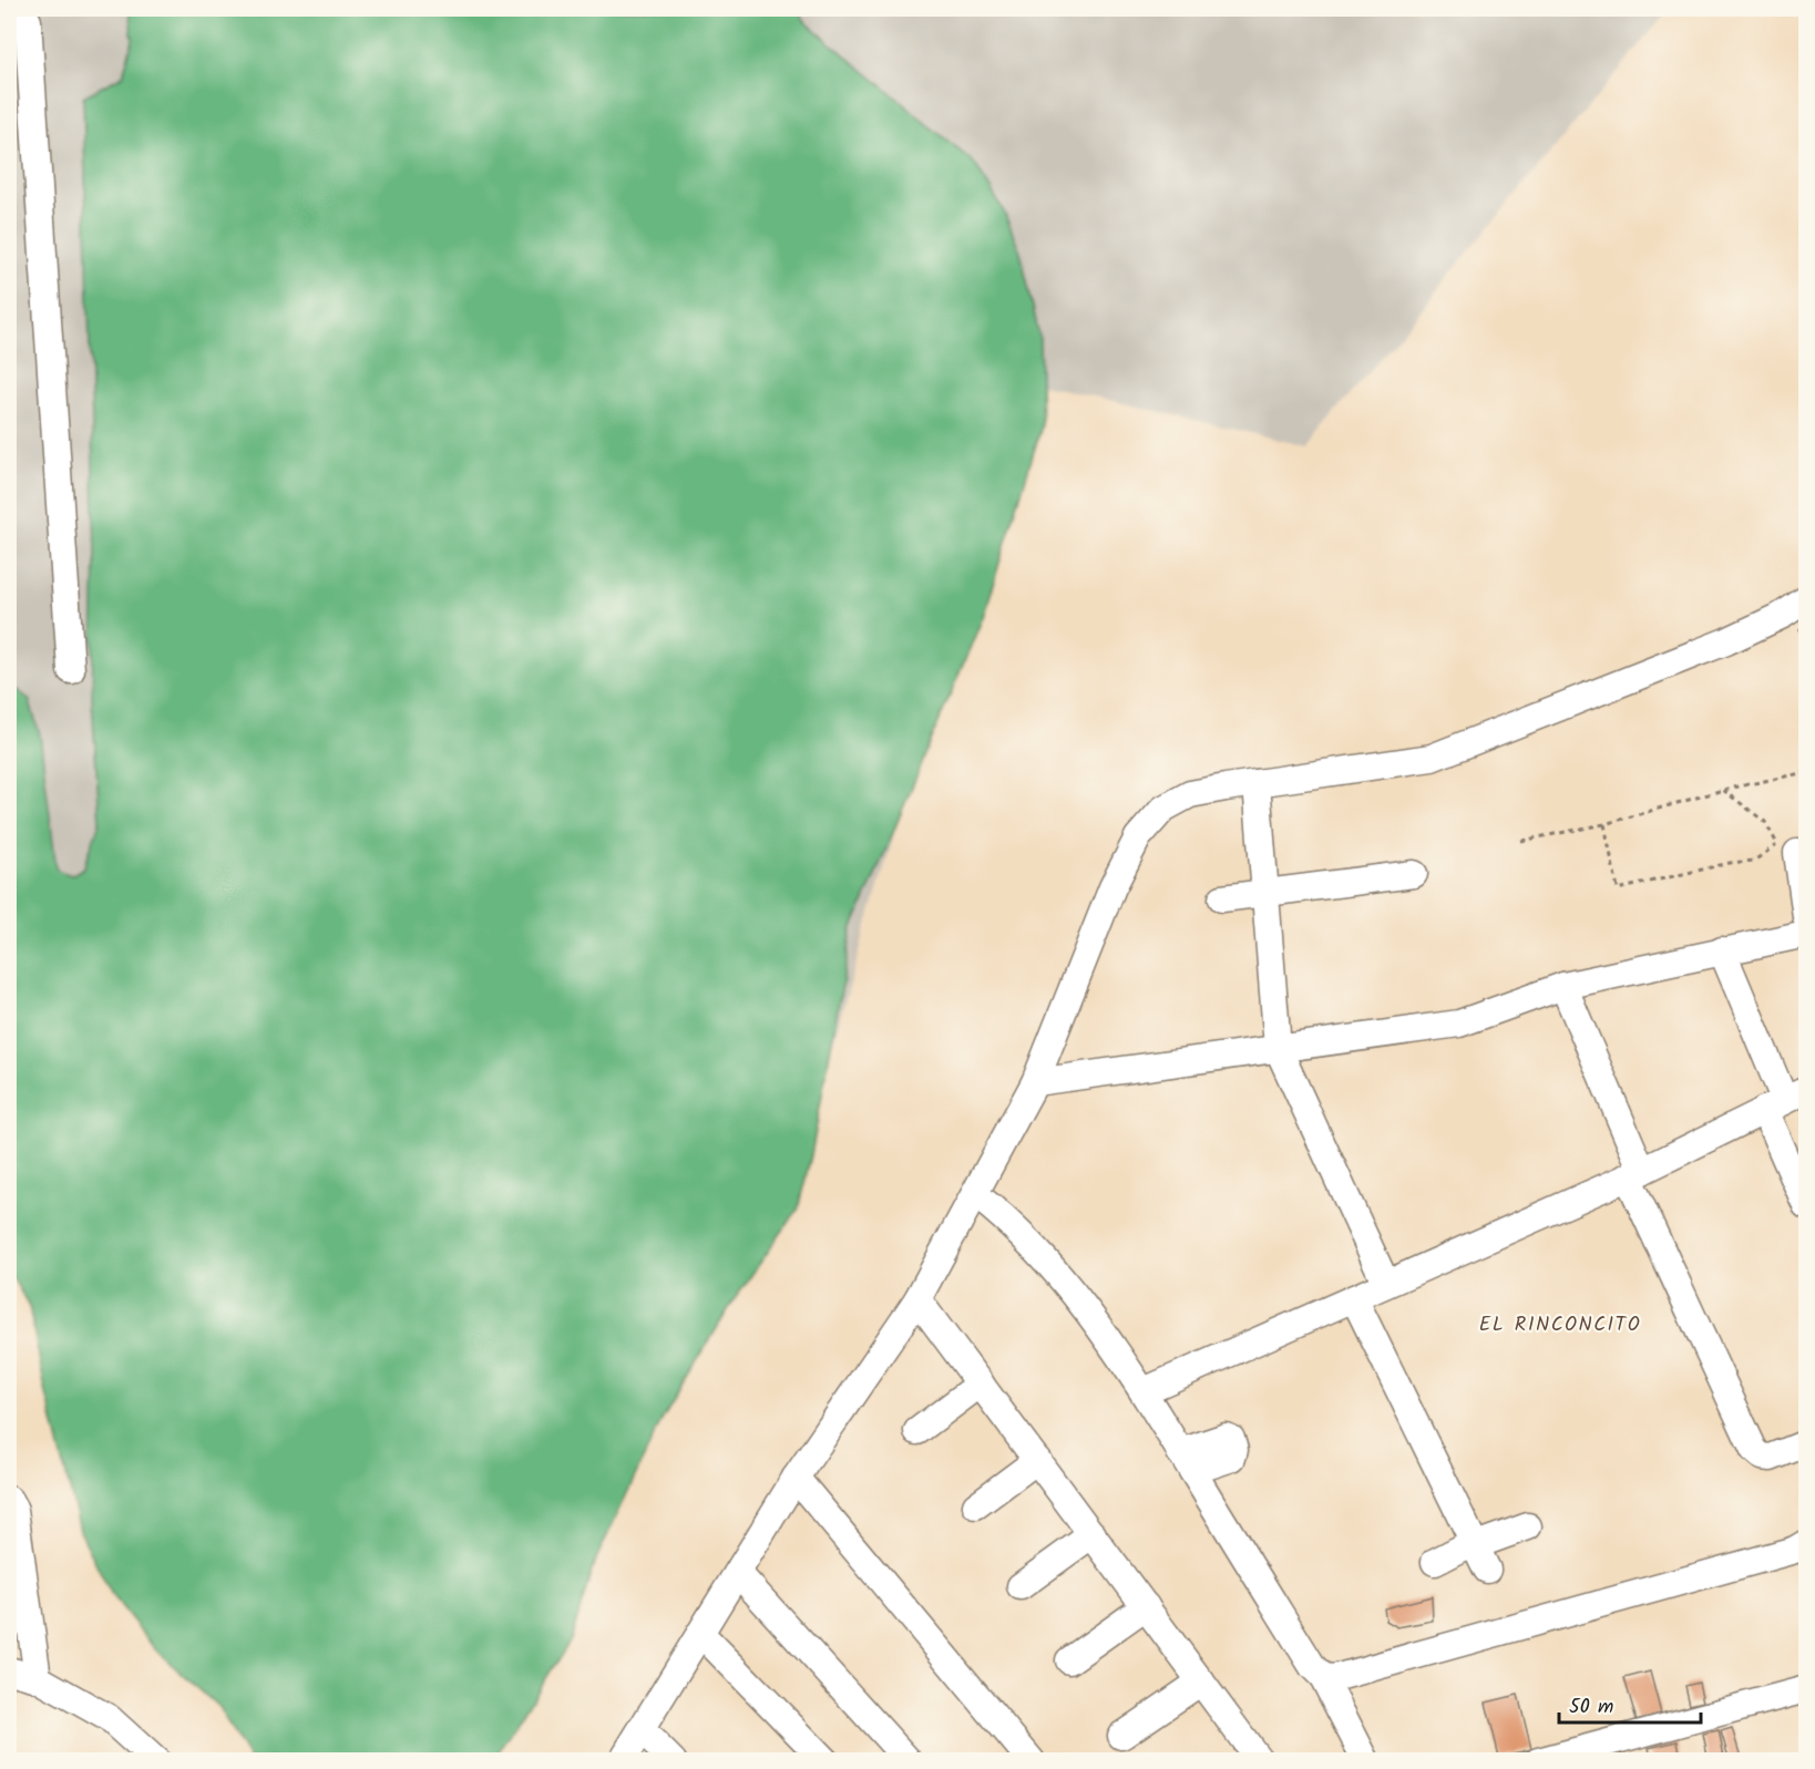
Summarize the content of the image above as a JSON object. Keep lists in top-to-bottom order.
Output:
{
  "districts": ["EL RINCONCITO"],
  "scale_bar": "50 m"
}
